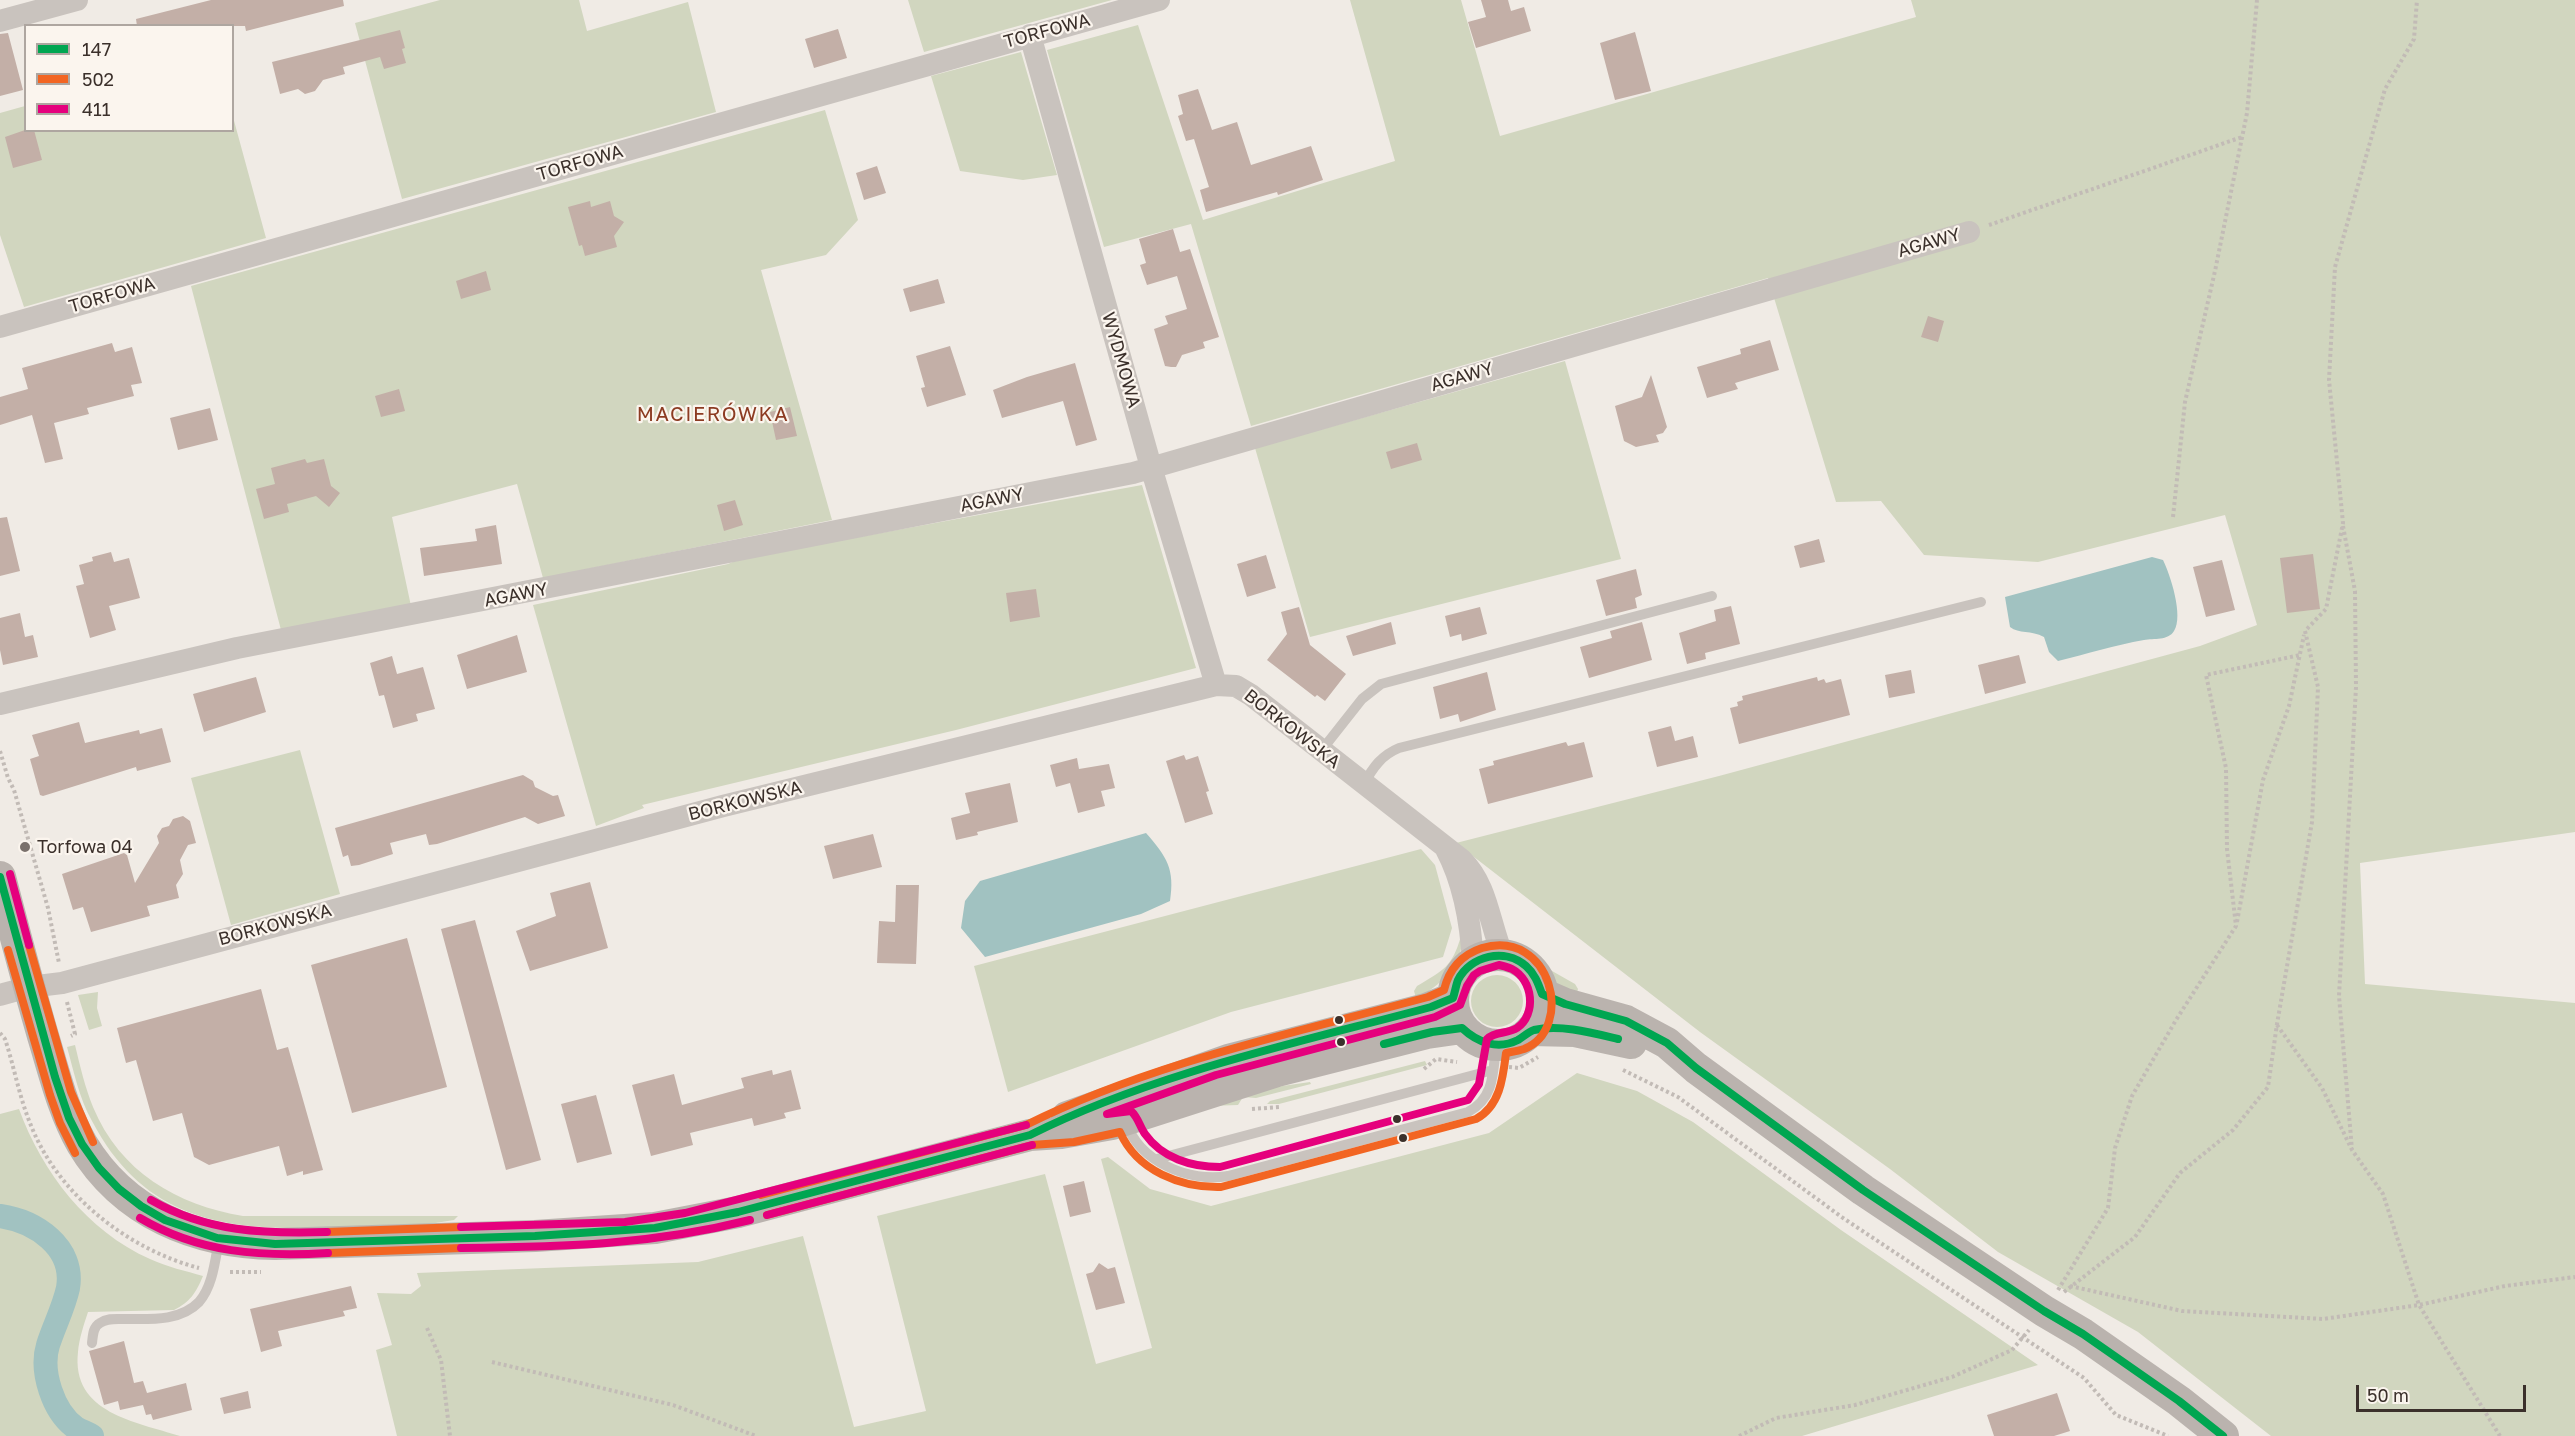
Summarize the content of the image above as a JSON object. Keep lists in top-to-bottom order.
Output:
{
  "streets": {
    "street": [
      "TORFOWA",
      "AGAWY",
      "WYDMOWA",
      "BORKOWSKA"
    ]
  },
  "crossings": [
    ["TORFOWA", "WYDMOWA"],
    ["AGAWY", "WYDMOWA"],
    ["WYDMOWA", "BORKOWSKA"]
  ],
  "districts": ["MACIERÓWKA"],
  "places": ["Torfowa 04"],
  "lines": ["transit line 411", "transit line 147", "transit line 502"],
  "legend": ["147", "502", "411"],
  "scale_bar": "50 m"
}
